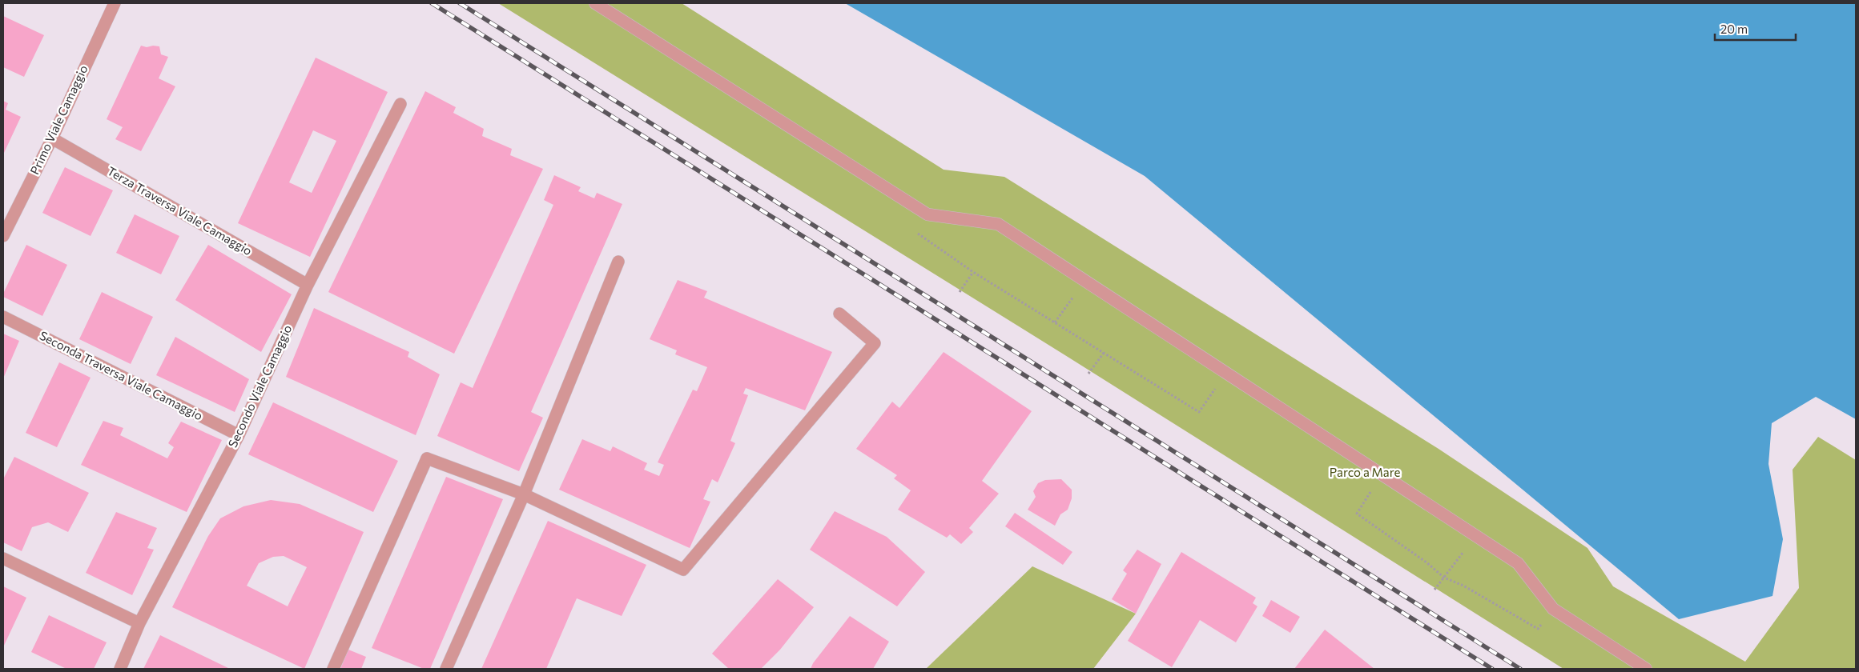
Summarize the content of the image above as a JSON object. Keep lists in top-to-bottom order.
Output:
{
  "streets": {
    "street": [
      "Primo Viale Camaggio",
      "Terza Traversa Viale Camaggio",
      "Seconda Traversa Viale Camaggio",
      "Secondo Viale Camaggio"
    ]
  },
  "crossings": [
    ["Primo Viale Camaggio", "Terza Traversa Viale Camaggio"],
    ["Terza Traversa Viale Camaggio", "Secondo Viale Camaggio"],
    ["Seconda Traversa Viale Camaggio", "Secondo Viale Camaggio"]
  ],
  "parks": ["Parco a Mare"],
  "scale_bar": "20 m"
}
